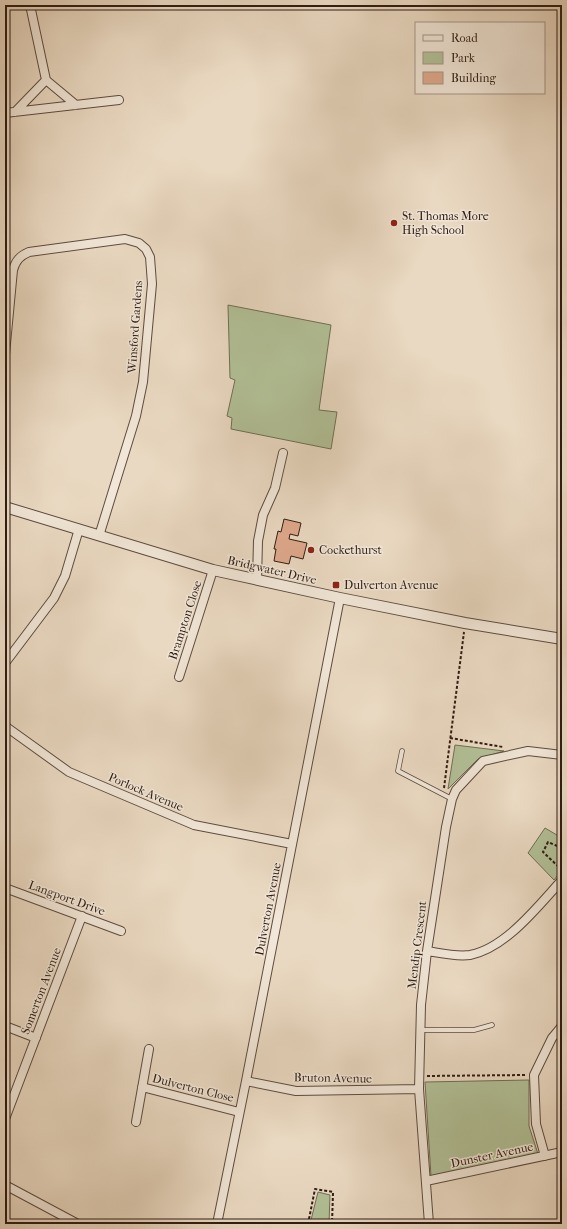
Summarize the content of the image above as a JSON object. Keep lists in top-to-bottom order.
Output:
{
  "streets": {
    "street": [
      "Winsford Gardens",
      "Bridgwater Drive",
      "Brampton Close",
      "Porlock Avenue",
      "Langport Drive",
      "Dulverton Avenue",
      "Mendip Crescent",
      "Somerton Avenue",
      "Bruton Avenue",
      "Dulverton Close",
      "Dunster Avenue"
    ]
  },
  "crossings": [
    ["Winsford Gardens", "Bridgwater Drive"],
    ["Bridgwater Drive", "Brampton Close"],
    ["Bridgwater Drive", "Dulverton Avenue"],
    ["Porlock Avenue", "Dulverton Avenue"],
    ["Langport Drive", "Somerton Avenue"],
    ["Dulverton Avenue", "Bruton Avenue"],
    ["Dulverton Avenue", "Dulverton Close"],
    ["Mendip Crescent", "Bruton Avenue"],
    ["Mendip Crescent", "Dunster Avenue"]
  ],
  "places": {
    "other": ["St. Thomas More High School", "Cockethurst"],
    "transit": ["Dulverton Avenue"]
  },
  "legend": ["Road", "Park", "Building"]
}
